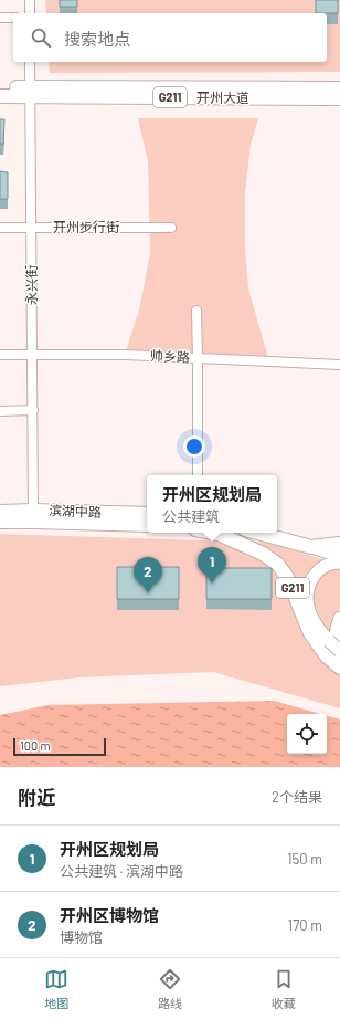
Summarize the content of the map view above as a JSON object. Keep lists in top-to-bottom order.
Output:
{
  "streets": {
    "highway": ["G211", "开州大道", "滨湖中路"],
    "street": ["开州步行街", "永兴街", "帅乡路"]
  },
  "crossings": [
    ["开州大道", "永兴街"],
    ["开州步行街", "永兴街"],
    ["永兴街", "帅乡路"],
    ["永兴街", "滨湖中路"]
  ],
  "scale_bar": "100 m",
  "page": {
    "search": "搜索地点",
    "popup": ["开州区规划局", "公共建筑"],
    "pins": ["1", "2"],
    "scale": "100 m",
    "heading": ["附近", "2个结果"],
    "list": [
      {
        "mark": "1",
        "name": "开州区规划局",
        "note": "公共建筑 · 滨湖中路",
        "value": "150 m"
      },
      {
        "mark": "2",
        "name": "开州区博物馆",
        "note": "博物馆",
        "value": "170 m"
      }
    ],
    "nav": ["地图", "路线", "收藏"]
  }
}
